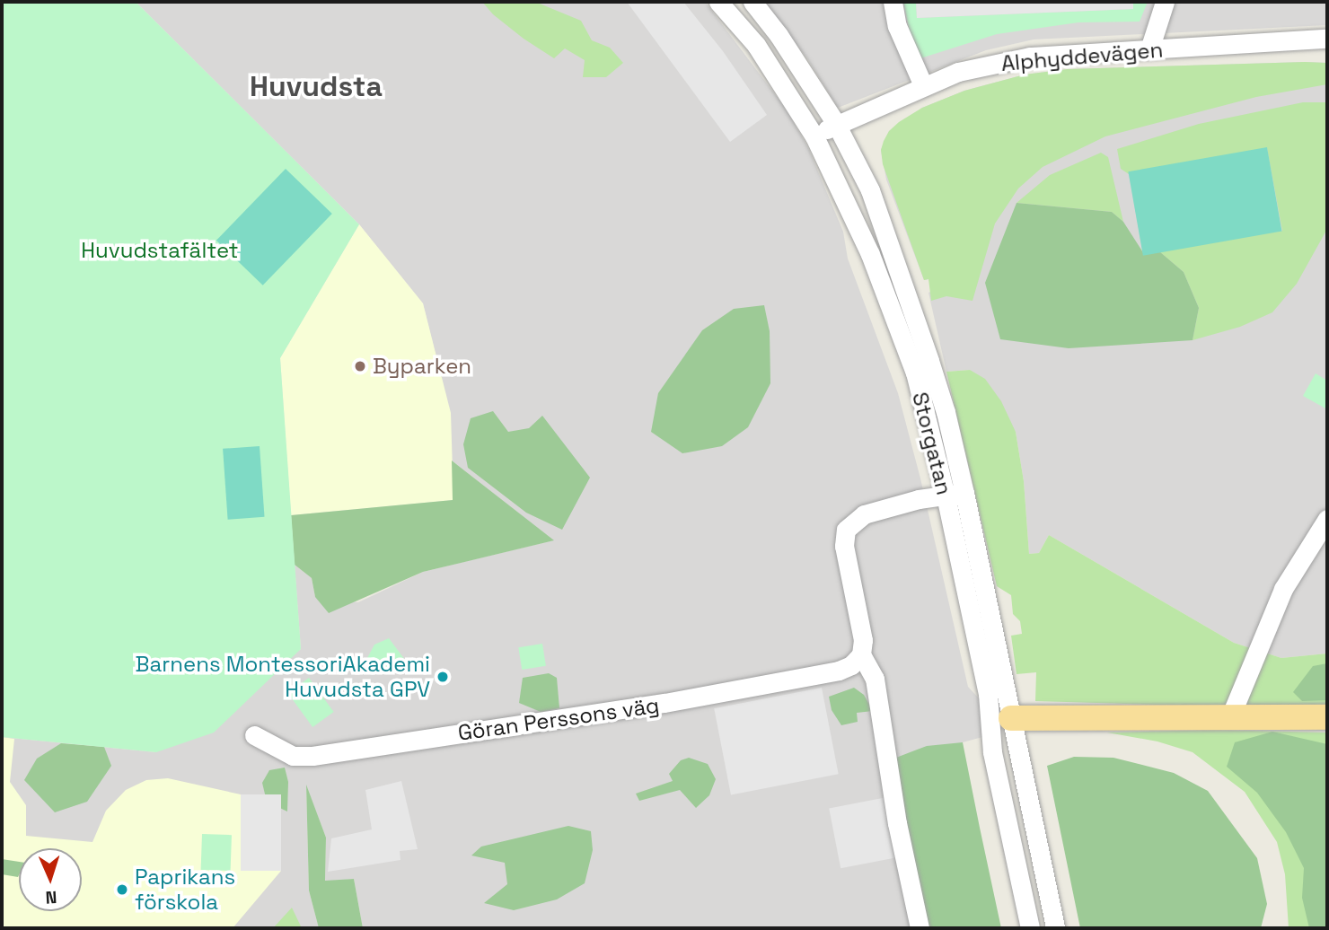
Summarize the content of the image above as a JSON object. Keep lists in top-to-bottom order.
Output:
{
  "streets": {
    "street": ["Alphyddevägen", "Storgatan", "Göran Perssons väg"]
  },
  "crossings": [
    ["Alphyddevägen", "Storgatan"]
  ],
  "districts": ["Huvudsta"],
  "parks": ["Huvudstafältet"],
  "places": ["Byparken", "Barnens MontessoriAkademi Huvudsta GPV", "Paprikans förskola"],
  "north": "bottom"
}
